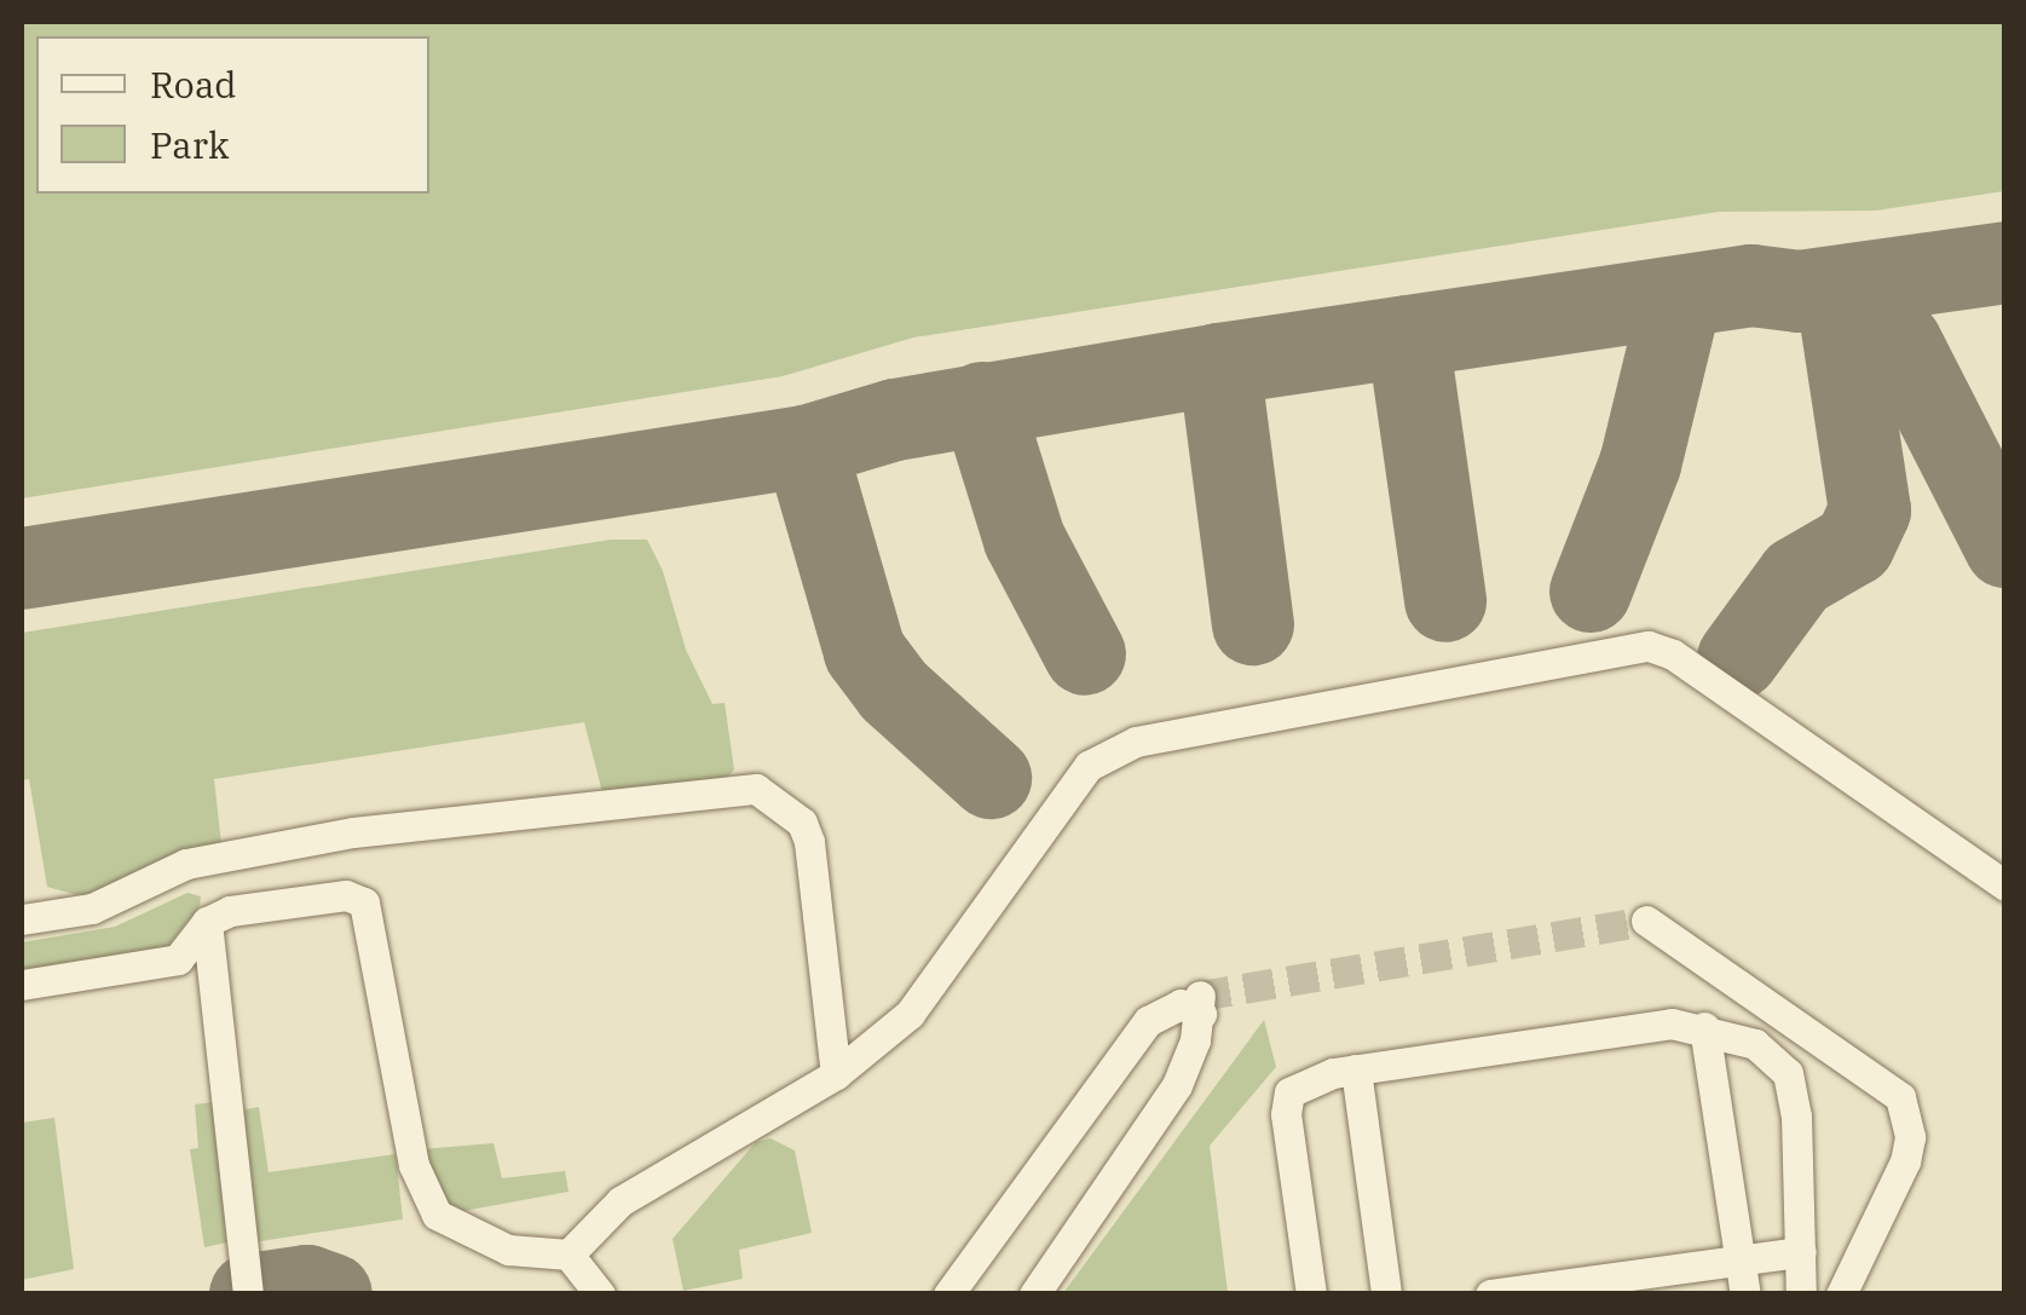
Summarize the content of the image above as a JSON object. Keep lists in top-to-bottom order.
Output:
{
  "legend": ["Road", "Park"]
}
